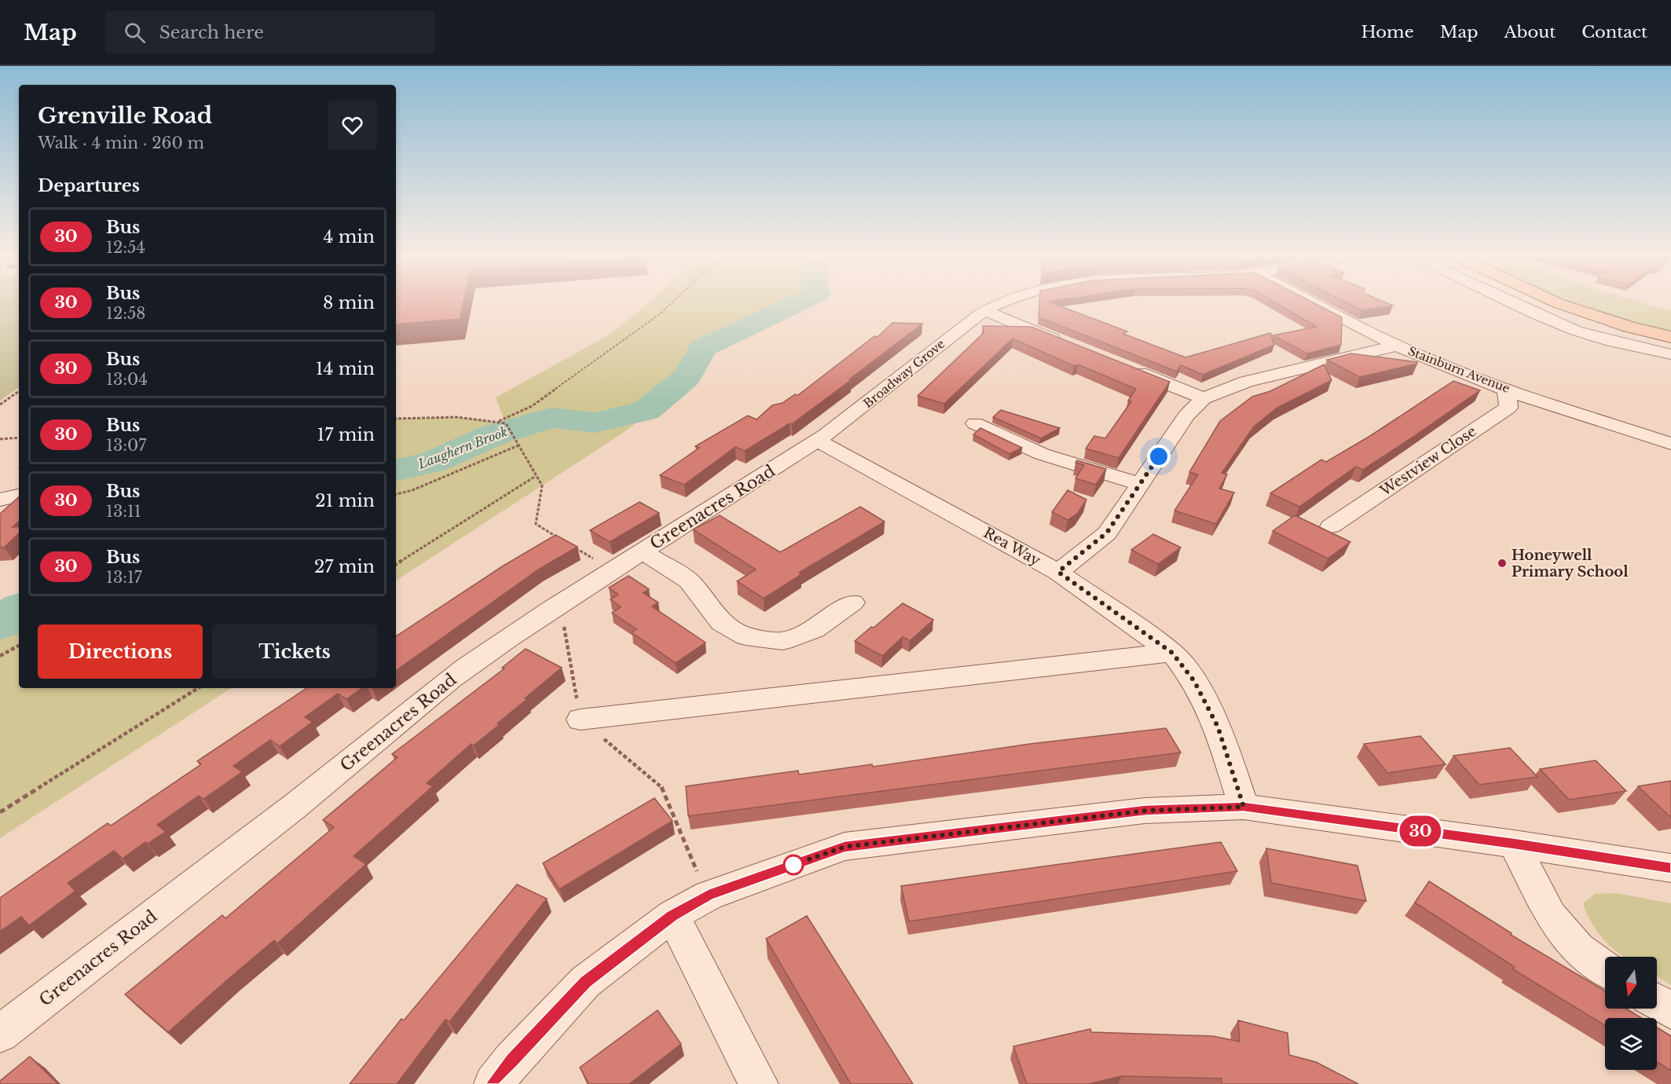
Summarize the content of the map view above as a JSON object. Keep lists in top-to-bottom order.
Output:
{
  "streets": {
    "street": [
      "Stainburn Avenue",
      "Broadway Grove",
      "Westview Close",
      "Greenacres Road",
      "Rea Way"
    ]
  },
  "crossings": [
    ["Stainburn Avenue", "Westview Close"],
    ["Broadway Grove", "Greenacres Road"],
    ["Broadway Grove", "Rea Way"],
    ["Greenacres Road", "Rea Way"]
  ],
  "water": ["Laughern Brook"],
  "places": ["Honeywell Primary School"],
  "lines": ["bus line 30"],
  "north": "bottom",
  "page": {
    "header": "Map",
    "search": "Search here",
    "nav": [
      "Home",
      "Map",
      "About",
      "Contact"
    ],
    "on_map": "30",
    "heading": [
      ["Grenville Road", "Walk · 4 min · 260 m"],
      "Departures"
    ],
    "list": [
      {
        "mark": "30",
        "name": "Bus",
        "note": "12:54",
        "value": "4 min"
      },
      {
        "mark": "30",
        "name": "Bus",
        "note": "12:58",
        "value": "8 min"
      },
      {
        "mark": "30",
        "name": "Bus",
        "note": "13:04",
        "value": "14 min"
      },
      {
        "mark": "30",
        "name": "Bus",
        "note": "13:07",
        "value": "17 min"
      },
      {
        "mark": "30",
        "name": "Bus",
        "note": "13:11",
        "value": "21 min"
      },
      {
        "mark": "30",
        "name": "Bus",
        "note": "13:17",
        "value": "27 min"
      }
    ],
    "buttons": ["Directions", "Tickets"]
  }
}
